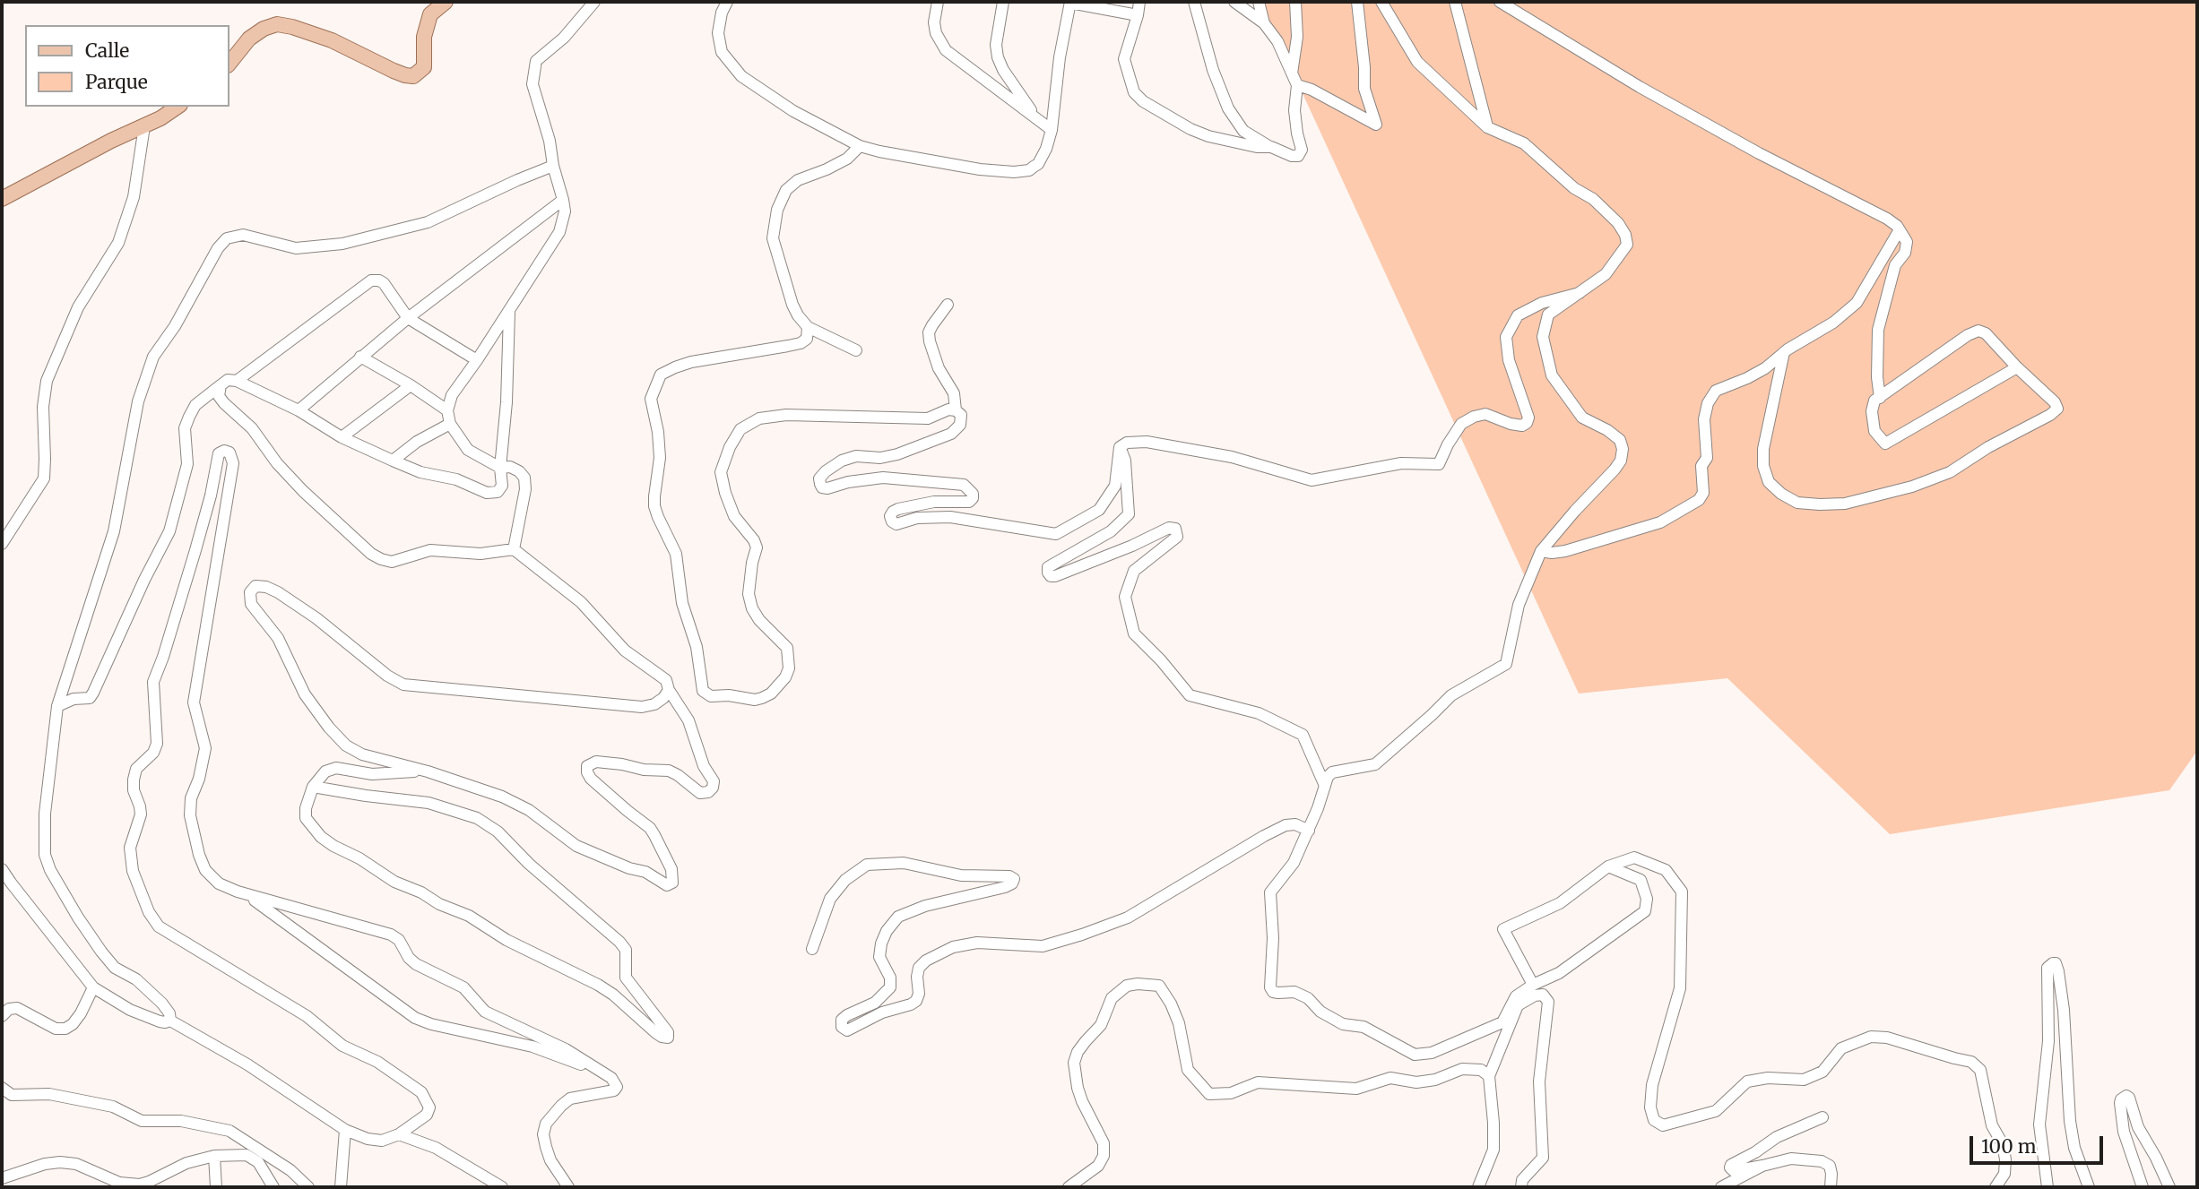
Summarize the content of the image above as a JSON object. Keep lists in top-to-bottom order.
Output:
{
  "legend": ["Calle", "Parque"],
  "scale_bar": "100 m"
}
